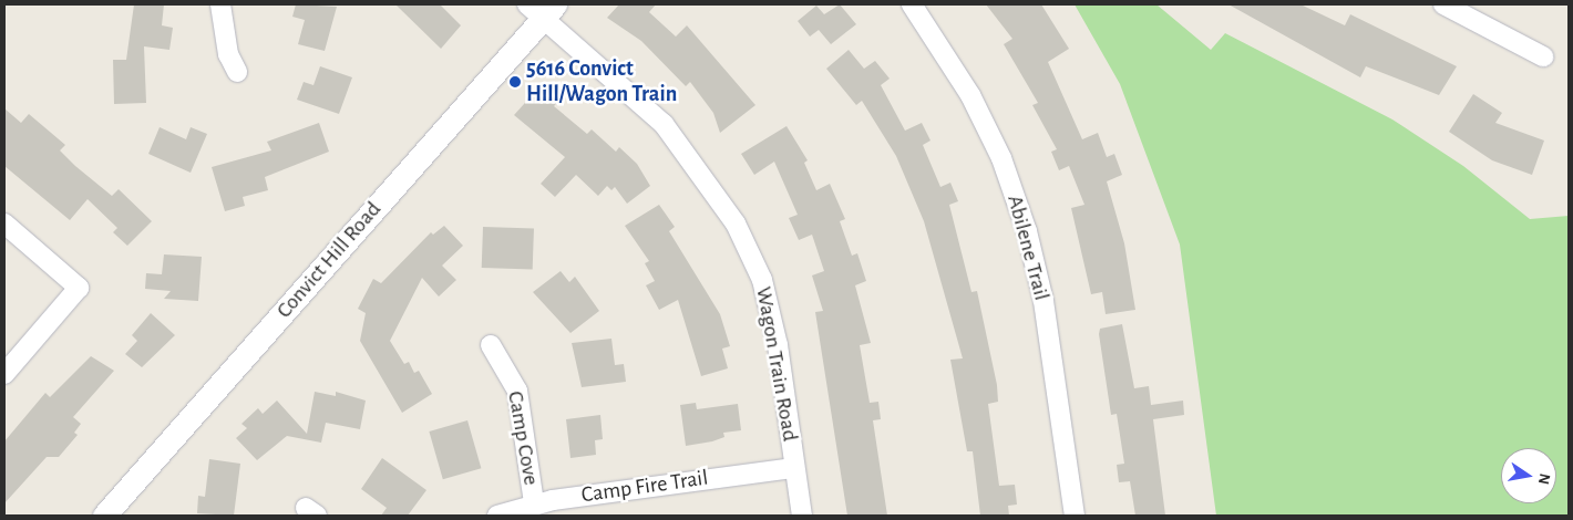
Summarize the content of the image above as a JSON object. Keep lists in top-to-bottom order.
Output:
{
  "streets": {
    "street": [
      "Abilene Trail",
      "Convict Hill Road",
      "Wagon Train Road",
      "Camp Cove",
      "Camp Fire Trail"
    ]
  },
  "crossings": [
    ["Convict Hill Road", "Wagon Train Road"],
    ["Wagon Train Road", "Camp Fire Trail"],
    ["Camp Cove", "Camp Fire Trail"]
  ],
  "places": ["5616 Convict Hill/Wagon Train"],
  "north": "right"
}
